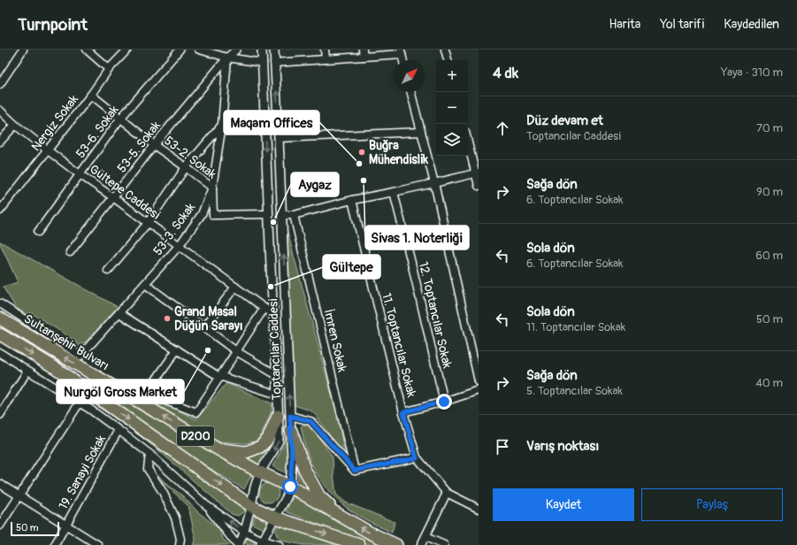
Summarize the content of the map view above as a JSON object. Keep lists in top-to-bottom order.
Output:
{
  "streets": {
    "highway": ["Sultanşehir Bulvarı", "D200"],
    "street": [
      "Nergiz Sokak",
      "53-6. Sokak",
      "53-5. Sokak",
      "53-2. Sokak",
      "Gültepe Caddesi",
      "53-3. Sokak",
      "12. Toptancılar Sokak",
      "İmren Sokak",
      "11. Toptancılar Sokak",
      "Toptancılar Caddesi",
      "19. Sanayi Sokak"
    ]
  },
  "crossings": [
    ["Nergiz Sokak", "53-2. Sokak"],
    ["Nergiz Sokak", "Gültepe Caddesi"],
    ["53-6. Sokak", "53-2. Sokak"],
    ["53-6. Sokak", "Gültepe Caddesi"],
    ["53-5. Sokak", "53-2. Sokak"],
    ["53-5. Sokak", "Gültepe Caddesi"],
    ["53-5. Sokak", "53-3. Sokak"],
    ["53-2. Sokak", "53-3. Sokak"],
    ["53-2. Sokak", "Toptancılar Caddesi"],
    ["Gültepe Caddesi", "53-3. Sokak"],
    ["Gültepe Caddesi", "Toptancılar Caddesi"],
    ["Sultanşehir Bulvarı", "Toptancılar Caddesi"],
    ["Toptancılar Caddesi", "D200"]
  ],
  "places": [
    "Buğra Mühendislik",
    "Maqam Offices",
    "Sivas 1. Noterliği",
    "Aygaz",
    "Gültepe",
    "Grand Masal Düğün Sarayı",
    "Nurgöl Gross Market"
  ],
  "scale_bar": "50 m",
  "north": "top right",
  "page": {
    "header": "Turnpoint",
    "nav": ["Harita", "Yol tarifi", "Kaydedilen"],
    "heading": ["4 dk", "Yaya · 310 m"],
    "map_buttons": ["+", "−"],
    "list": [
      ["Düz devam et", "Toptancılar Caddesi", "70 m"],
      ["Sağa dön", "6. Toptancılar Sokak", "90 m"],
      ["Sola dön", "6. Toptancılar Sokak", "60 m"],
      ["Sola dön", "11. Toptancılar Sokak", "50 m"],
      ["Sağa dön", "5. Toptancılar Sokak", "40 m"],
      "Varış noktası"
    ],
    "buttons": ["Kaydet", "Paylaş"],
    "scale": "50 m"
  }
}
